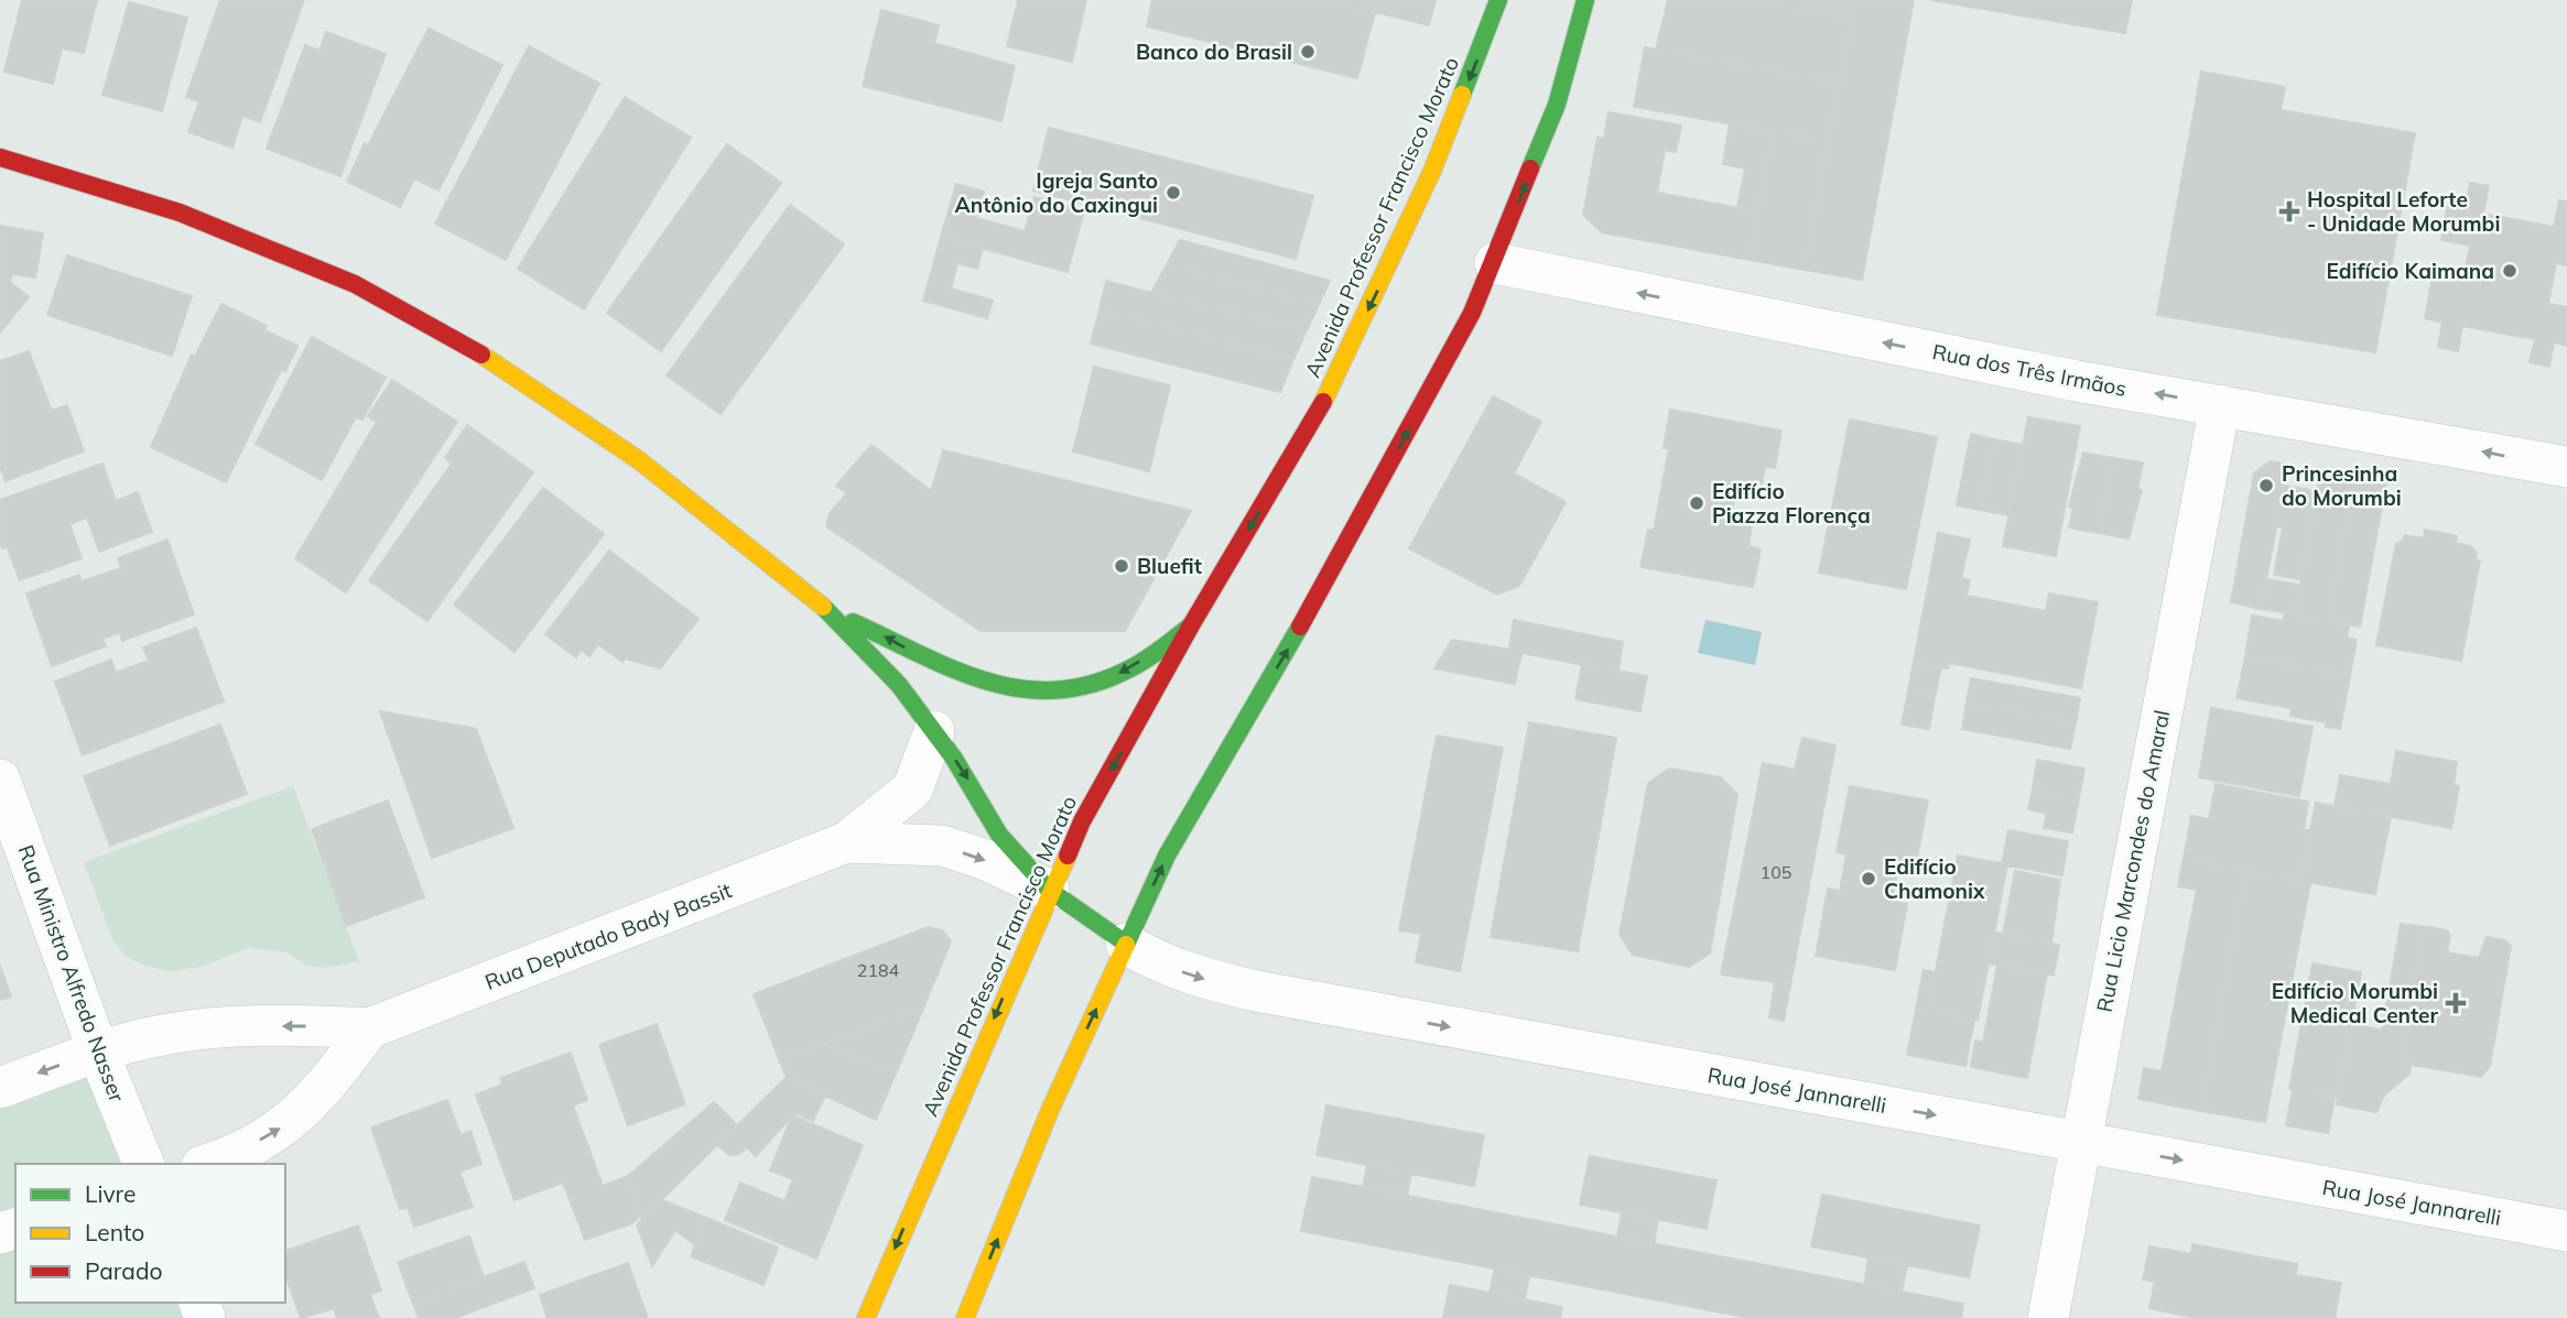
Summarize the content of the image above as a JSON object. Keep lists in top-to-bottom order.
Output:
{
  "streets": {
    "main road": ["Avenida Professor Francisco Morato", "Rua José Jannarelli"],
    "street": [
      "Rua dos Três Irmãos",
      "Rua Licio Marcondes do Amaral",
      "Rua Deputado Bady Bassit",
      "Rua Ministro Alfredo Nasser"
    ]
  },
  "crossings": [
    ["Avenida Professor Francisco Morato", "Rua Deputado Bady Bassit"],
    ["Avenida Professor Francisco Morato", "Rua José Jannarelli"],
    ["Rua dos Três Irmãos", "Rua Licio Marcondes do Amaral"],
    ["Rua Licio Marcondes do Amaral", "Rua José Jannarelli"],
    ["Rua Deputado Bady Bassit", "Rua Ministro Alfredo Nasser"],
    ["Rua Deputado Bady Bassit", "Rua José Jannarelli"]
  ],
  "one_way": ["Rua dos Três Irmãos", "Rua José Jannarelli"],
  "places": {
    "other": [
      "Banco do Brasil",
      "Igreja Santo Antônio do Caxingui",
      "Edifício Kaimana",
      "Princesinha do Morumbi",
      "Edifício Piazza Florença",
      "Bluefit",
      "Edifício Chamonix"
    ],
    "health": ["Hospital Leforte - Unidade Morumbi", "Edifício Morumbi Medical Center"]
  },
  "house_numbers": ["105", "2184"],
  "legend": ["Livre", "Lento", "Parado"]
}
